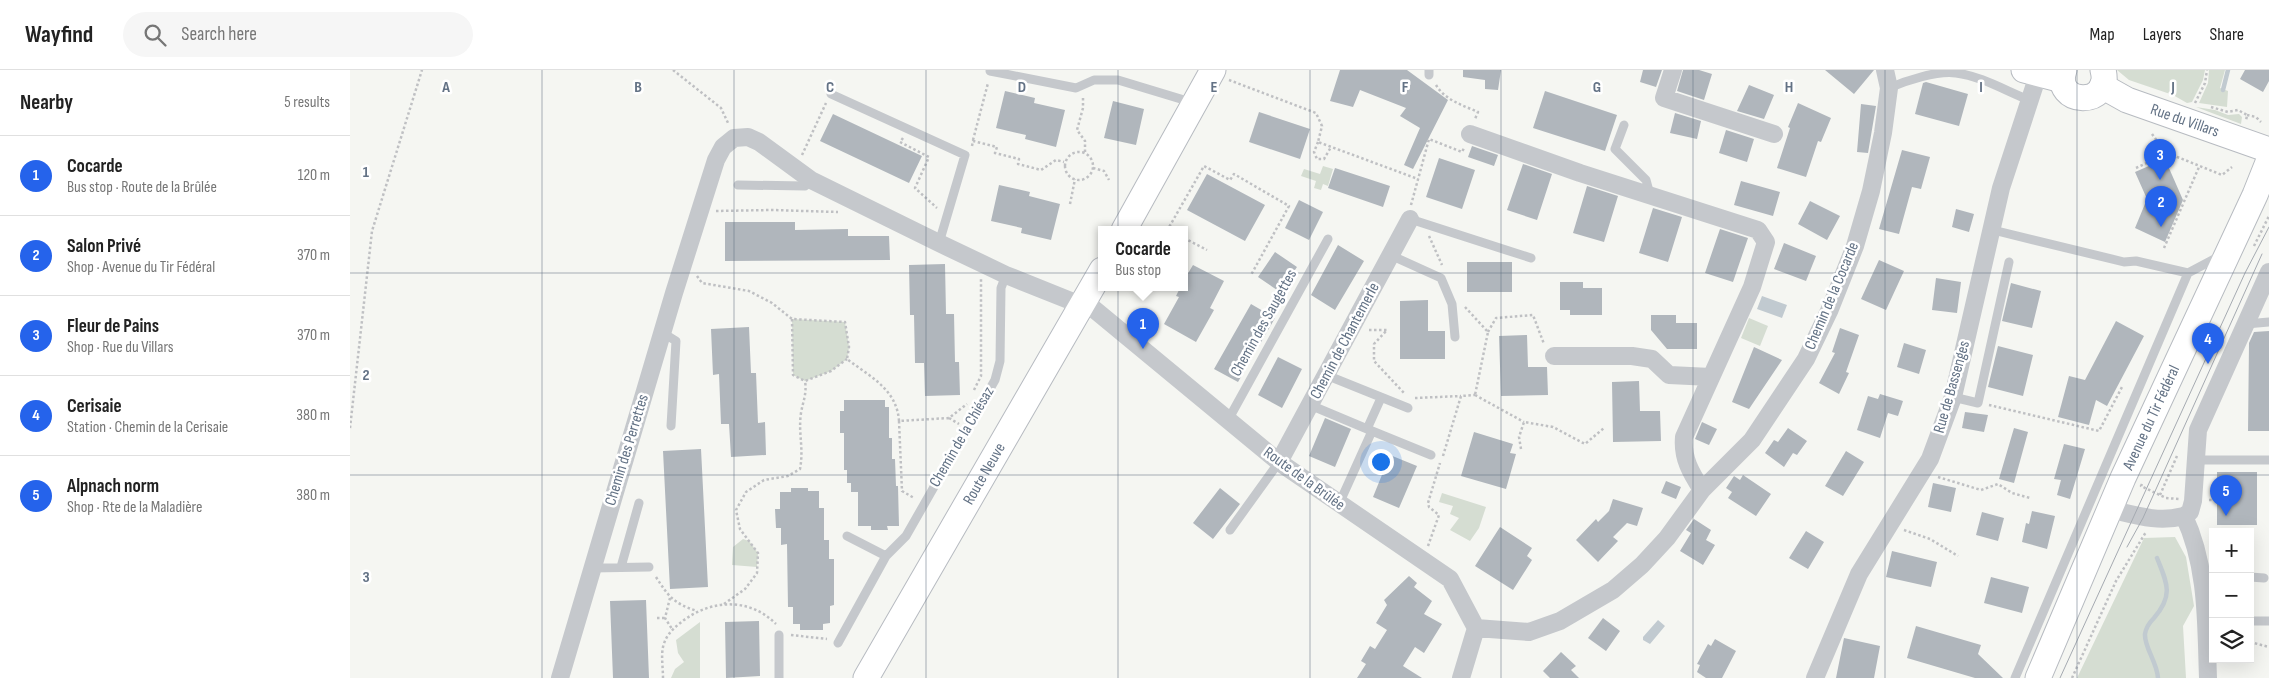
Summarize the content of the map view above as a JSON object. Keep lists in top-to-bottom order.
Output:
{
  "streets": {
    "main road": ["Rue du Villars", "Avenue du Tir Fédéral", "Route Neuve"],
    "street": [
      "Chemin de la Cocarde",
      "Chemin de Chantemerle",
      "Rue de Bassenges",
      "Chemin des Perrettes",
      "Route de la Brûlée"
    ],
    "lane": ["Chemin des Saugettes", "Chemin de la Chiésaz"]
  },
  "crossings": [
    ["Chemin de la Cocarde", "Route de la Brûlée"],
    ["Chemin des Saugettes", "Route de la Brûlée"],
    ["Chemin de Chantemerle", "Route de la Brûlée"],
    ["Route Neuve", "Route de la Brûlée"]
  ],
  "page": {
    "header": "Wayfind",
    "search": "Search here",
    "nav": ["Map", "Layers", "Share"],
    "heading": ["Nearby", "5 results"],
    "list": [
      {
        "mark": "1",
        "name": "Cocarde",
        "note": "Bus stop · Route de la Brûlée",
        "value": "120 m"
      },
      {
        "mark": "2",
        "name": "Salon Privé",
        "note": "Shop · Avenue du Tir Fédéral",
        "value": "370 m"
      },
      {
        "mark": "3",
        "name": "Fleur de Pains",
        "note": "Shop · Rue du Villars",
        "value": "370 m"
      },
      {
        "mark": "4",
        "name": "Cerisaie",
        "note": "Station · Chemin de la Cerisaie",
        "value": "380 m"
      },
      {
        "mark": "5",
        "name": "Alpnach norm",
        "note": "Shop · Rte de la Maladière",
        "value": "380 m"
      }
    ],
    "pins": [
      "3",
      "2",
      "1",
      "4",
      "5"
    ],
    "popup": ["Cocarde", "Bus stop"],
    "map_buttons": ["+", "−"]
  },
  "grid": {
    "columns": [
      "A",
      "B",
      "C",
      "D",
      "E",
      "F",
      "G",
      "H",
      "I",
      "J"
    ],
    "rows": ["1", "2", "3"]
  }
}
